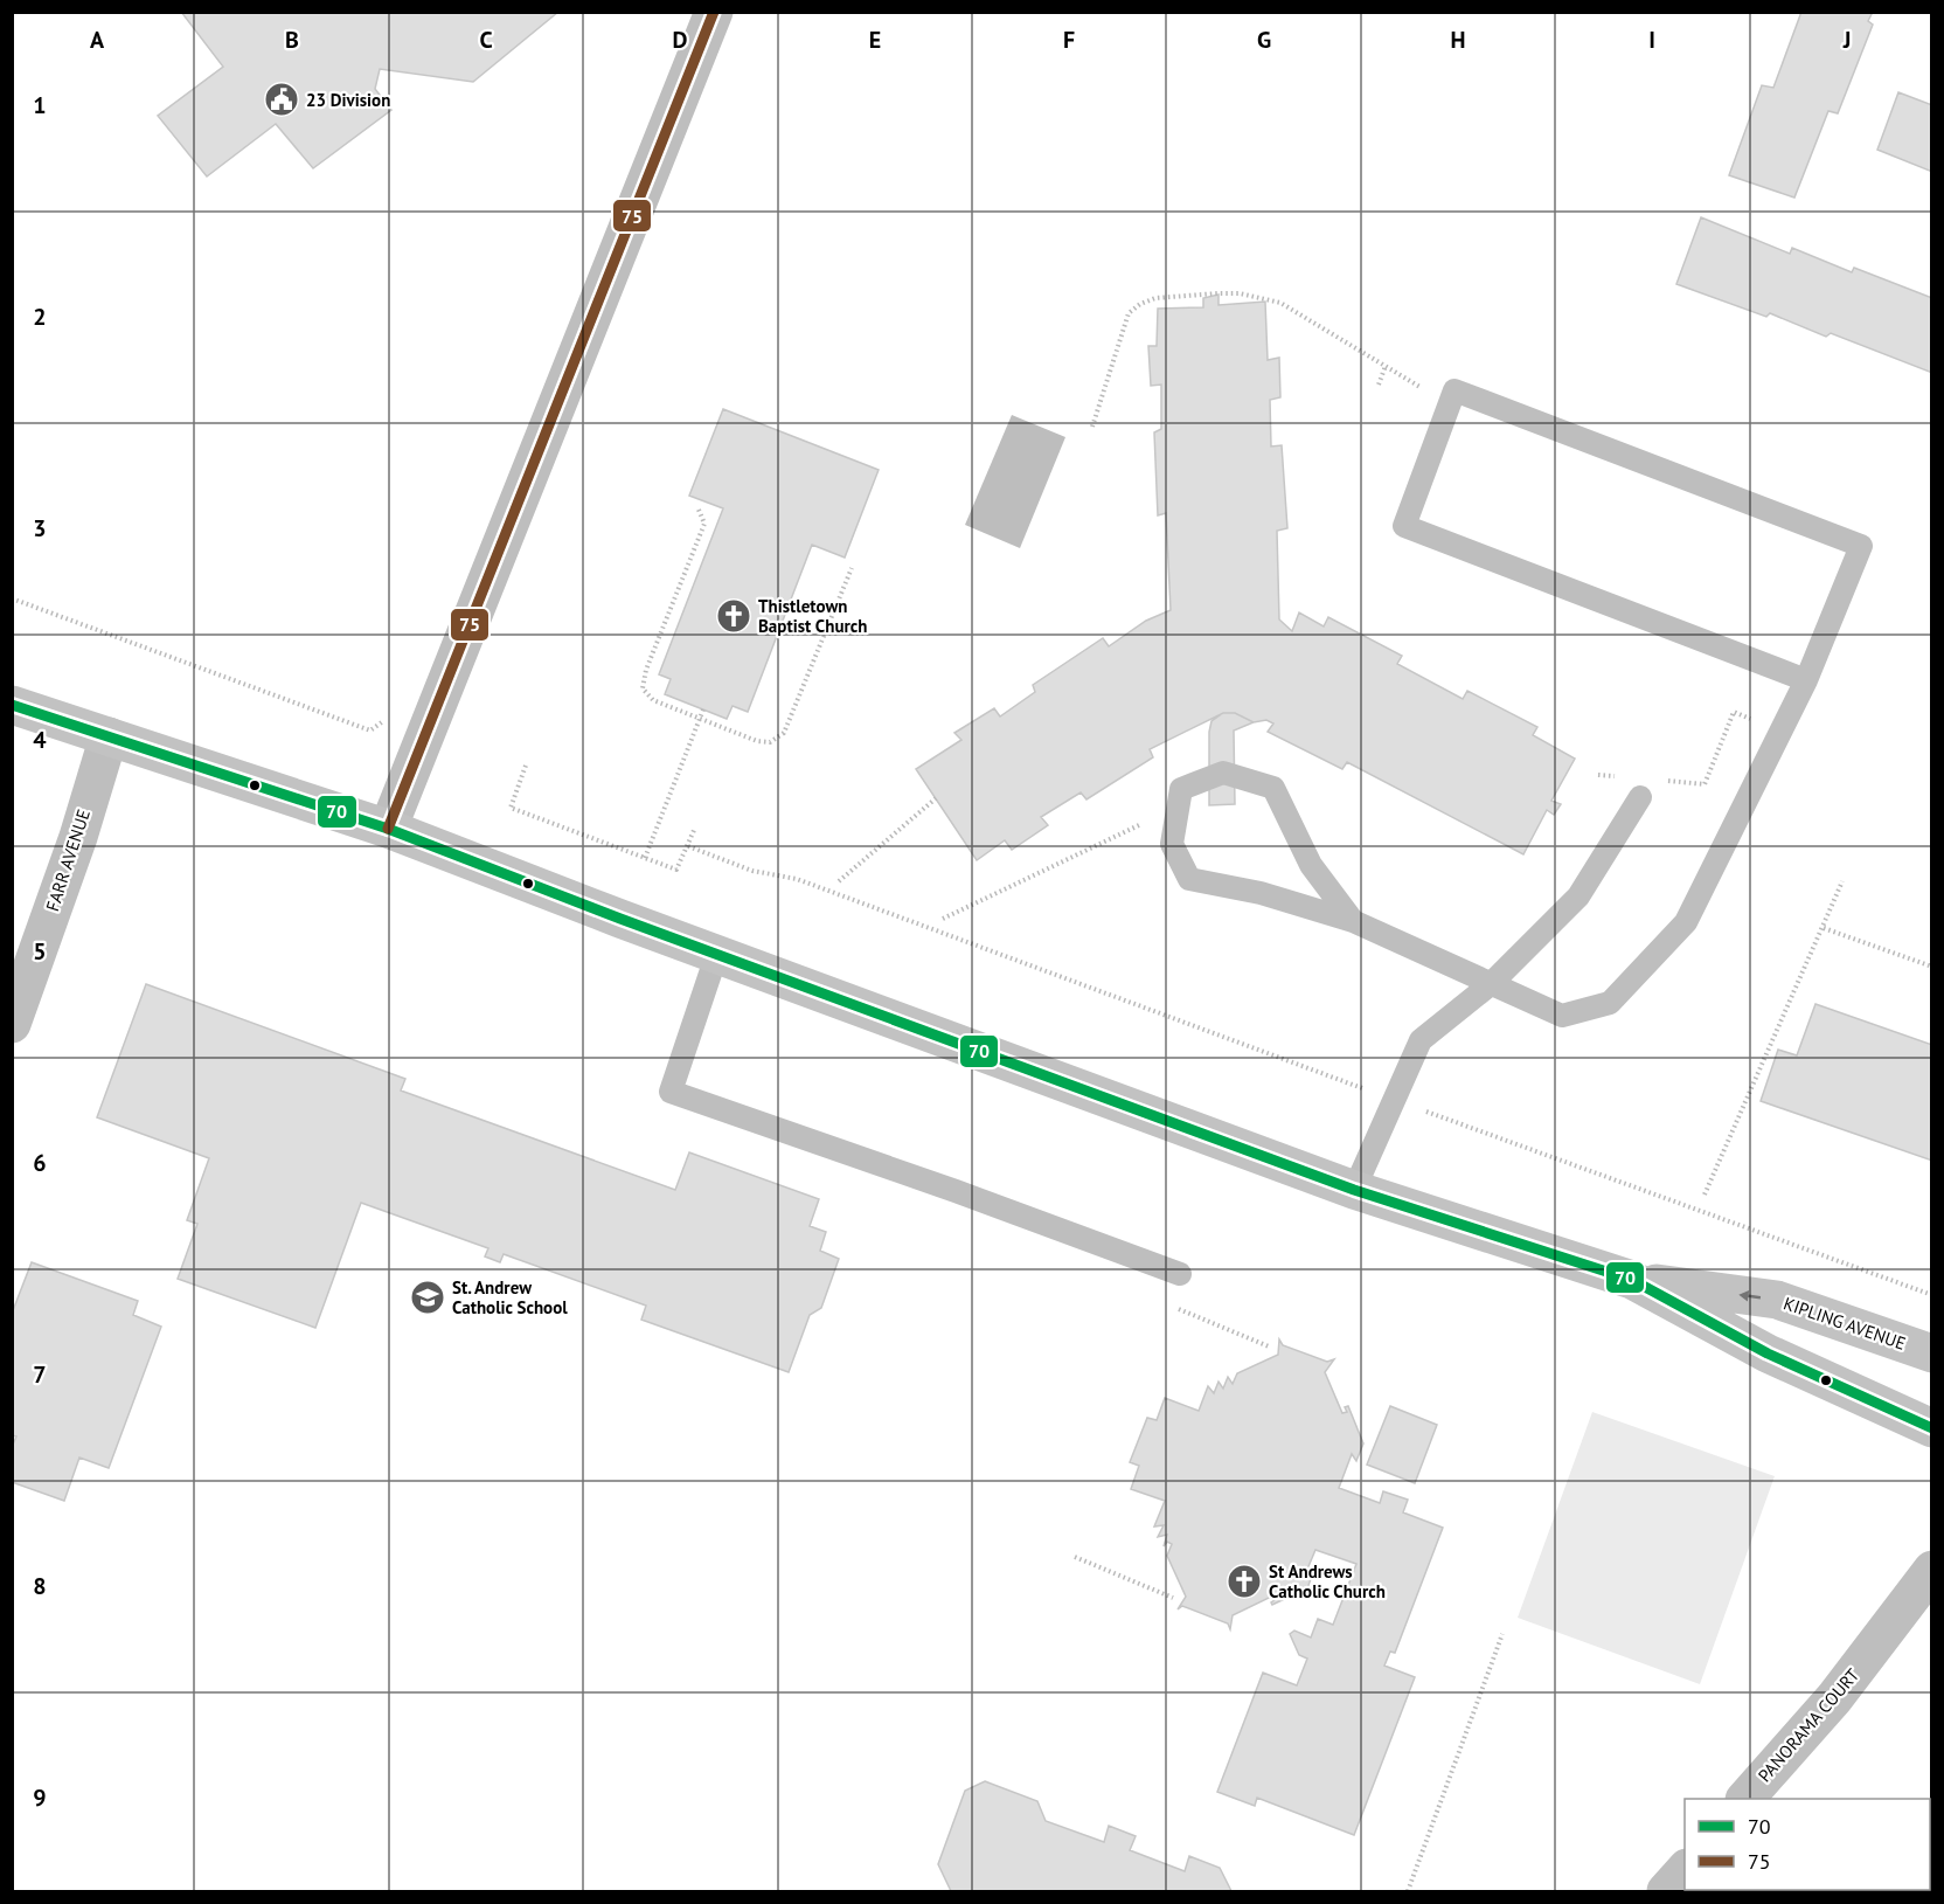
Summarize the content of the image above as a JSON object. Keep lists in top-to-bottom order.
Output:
{
  "streets": {
    "main road": ["KIPLING AVENUE"],
    "street": ["FARR AVENUE", "PANORAMA COURT"]
  },
  "crossings": [
    ["FARR AVENUE", "KIPLING AVENUE"]
  ],
  "places": {
    "public building": ["23 Division"],
    "church": ["Thistletown Baptist Church", "St Andrews Catholic Church"],
    "school or university": ["St. Andrew Catholic School"]
  },
  "lines": ["transit line 75", "transit line 70"],
  "legend": ["70", "75"],
  "grid": {
    "columns": [
      "A",
      "B",
      "C",
      "D",
      "E",
      "F",
      "G",
      "H",
      "I",
      "J"
    ],
    "rows": [
      "1",
      "2",
      "3",
      "4",
      "5",
      "6",
      "7",
      "8",
      "9"
    ]
  }
}
